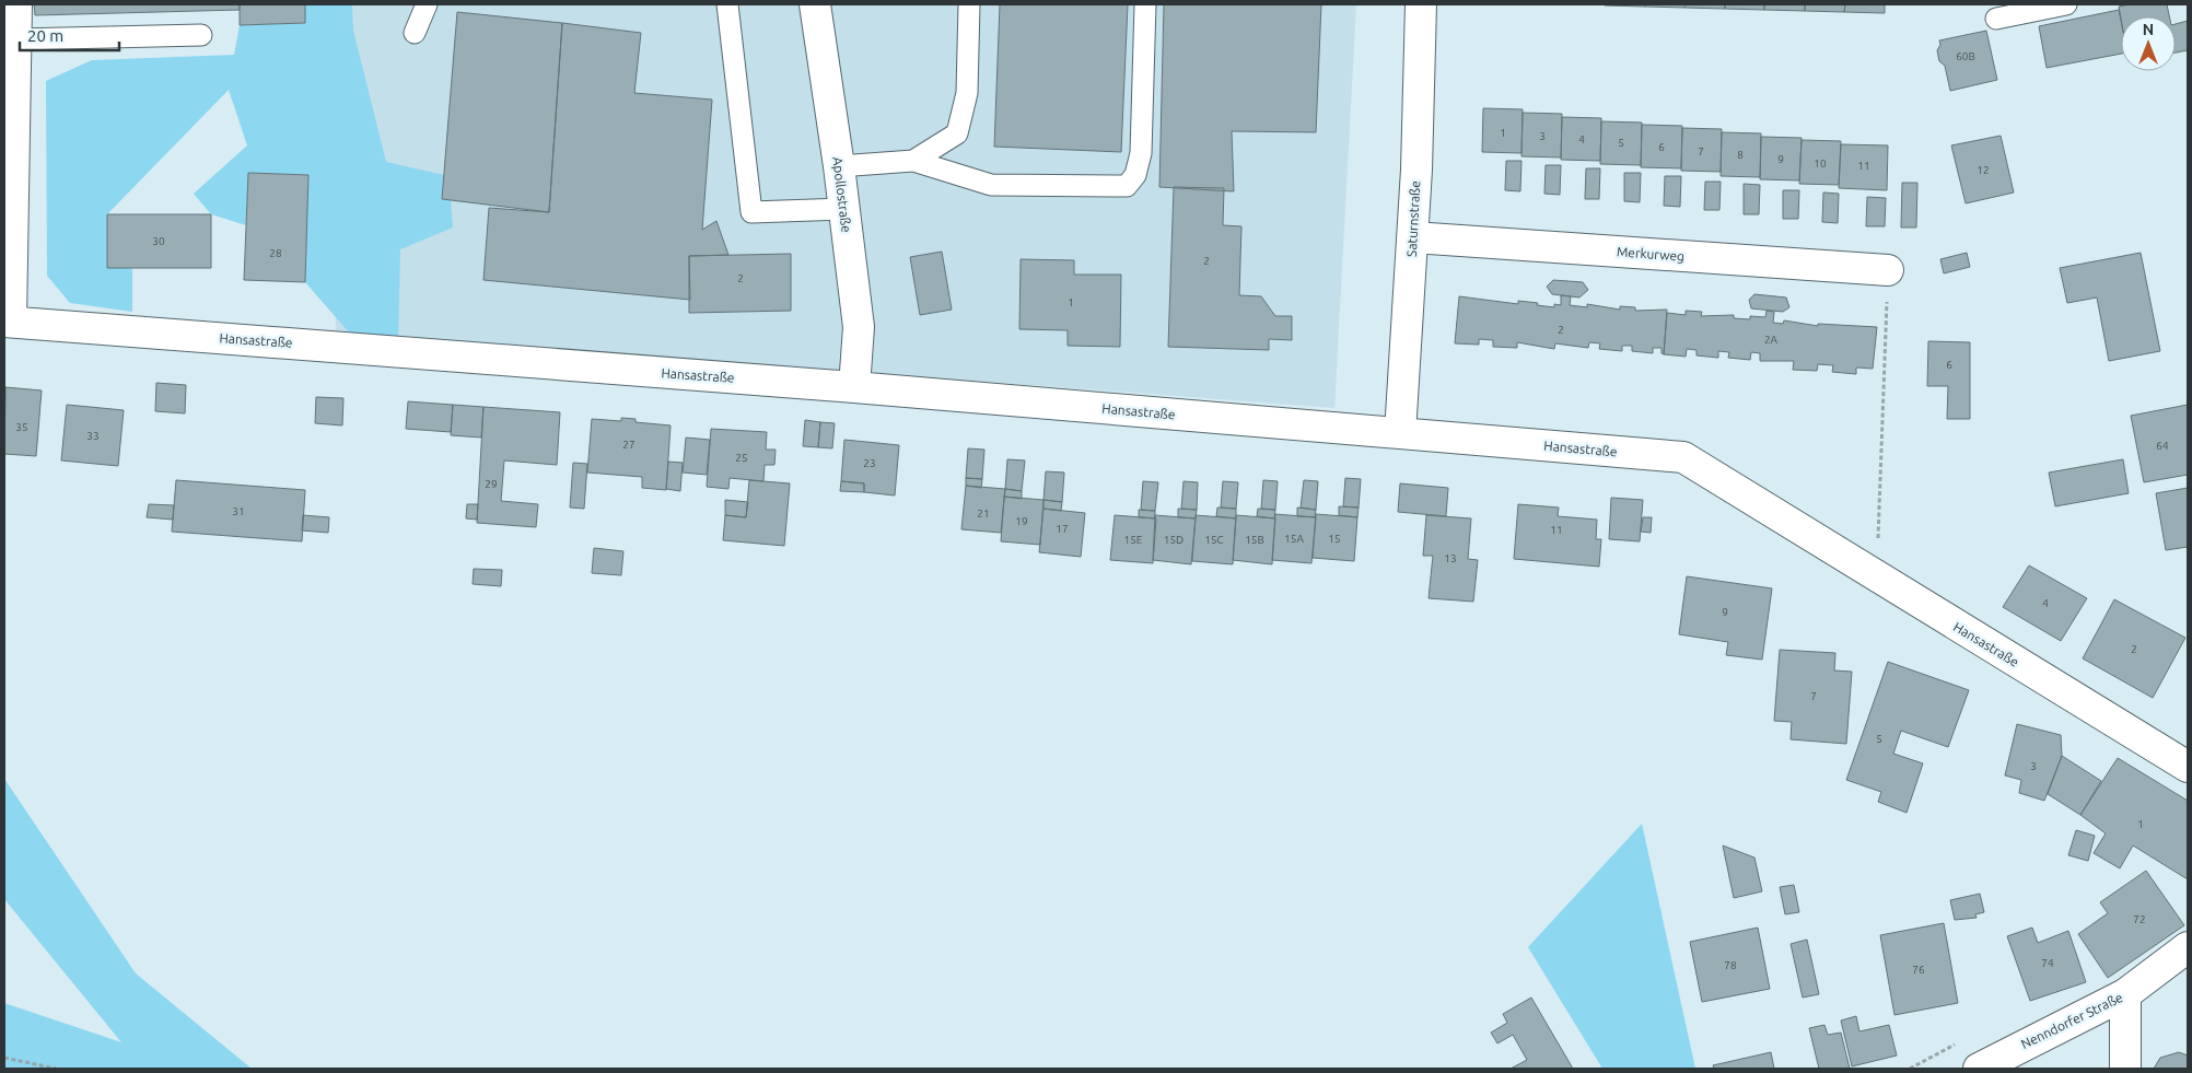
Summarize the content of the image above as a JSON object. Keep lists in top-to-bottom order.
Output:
{
  "streets": {
    "street": [
      "Apollostraße",
      "Saturnstraße",
      "Merkurweg",
      "Hansastraße",
      "Nenndorfer Straße"
    ]
  },
  "crossings": [
    ["Apollostraße", "Hansastraße"],
    ["Saturnstraße", "Merkurweg"],
    ["Saturnstraße", "Hansastraße"]
  ],
  "house_numbers": [
    "60B",
    "1",
    "3",
    "4",
    "5",
    "6",
    "7",
    "8",
    "9",
    "10",
    "11",
    "12",
    "30",
    "28",
    "2",
    "2",
    "1",
    "2",
    "2A",
    "6",
    "35",
    "33",
    "27",
    "64",
    "25",
    "23",
    "29",
    "31",
    "21",
    "19",
    "17",
    "11",
    "15A",
    "15",
    "15E",
    "15D",
    "15C",
    "15B",
    "13",
    "4",
    "9",
    "2",
    "7",
    "5",
    "3",
    "1",
    "72",
    "74",
    "78",
    "76"
  ],
  "scale_bar": "20 m",
  "north": "top"
}
